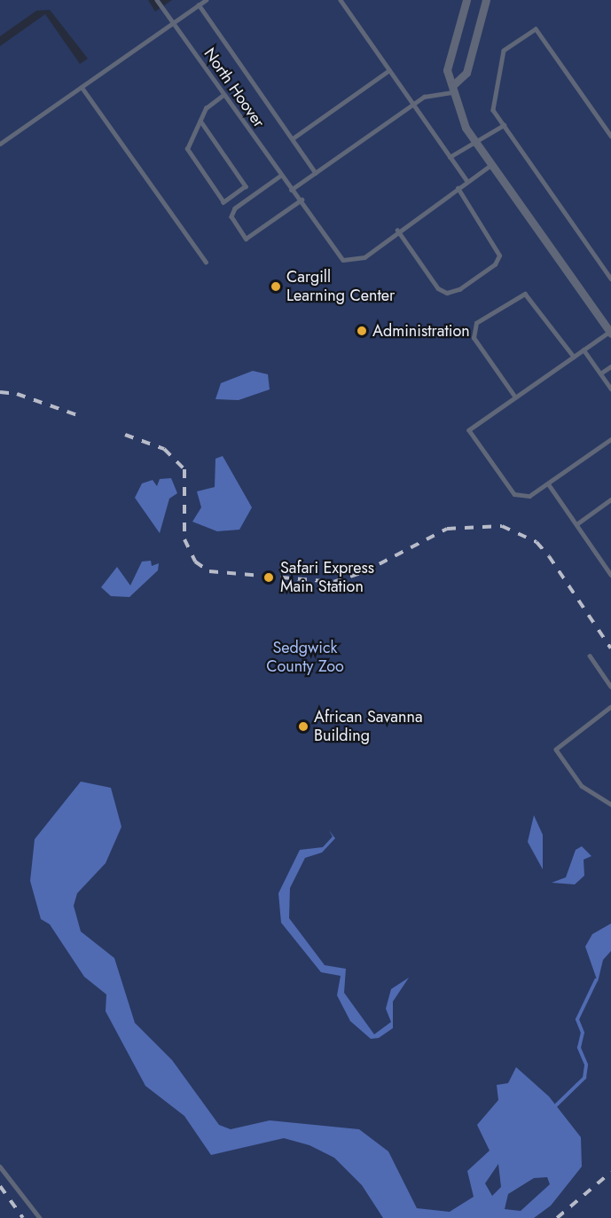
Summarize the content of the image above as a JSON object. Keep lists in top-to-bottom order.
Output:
{
  "streets": {
    "lane": ["North Hoover"]
  },
  "parks": ["Sedgwick County Zoo"],
  "places": [
    "Cargill Learning Center",
    "Administration",
    "Safari Express Main Station",
    "African Savanna Building"
  ]
}
